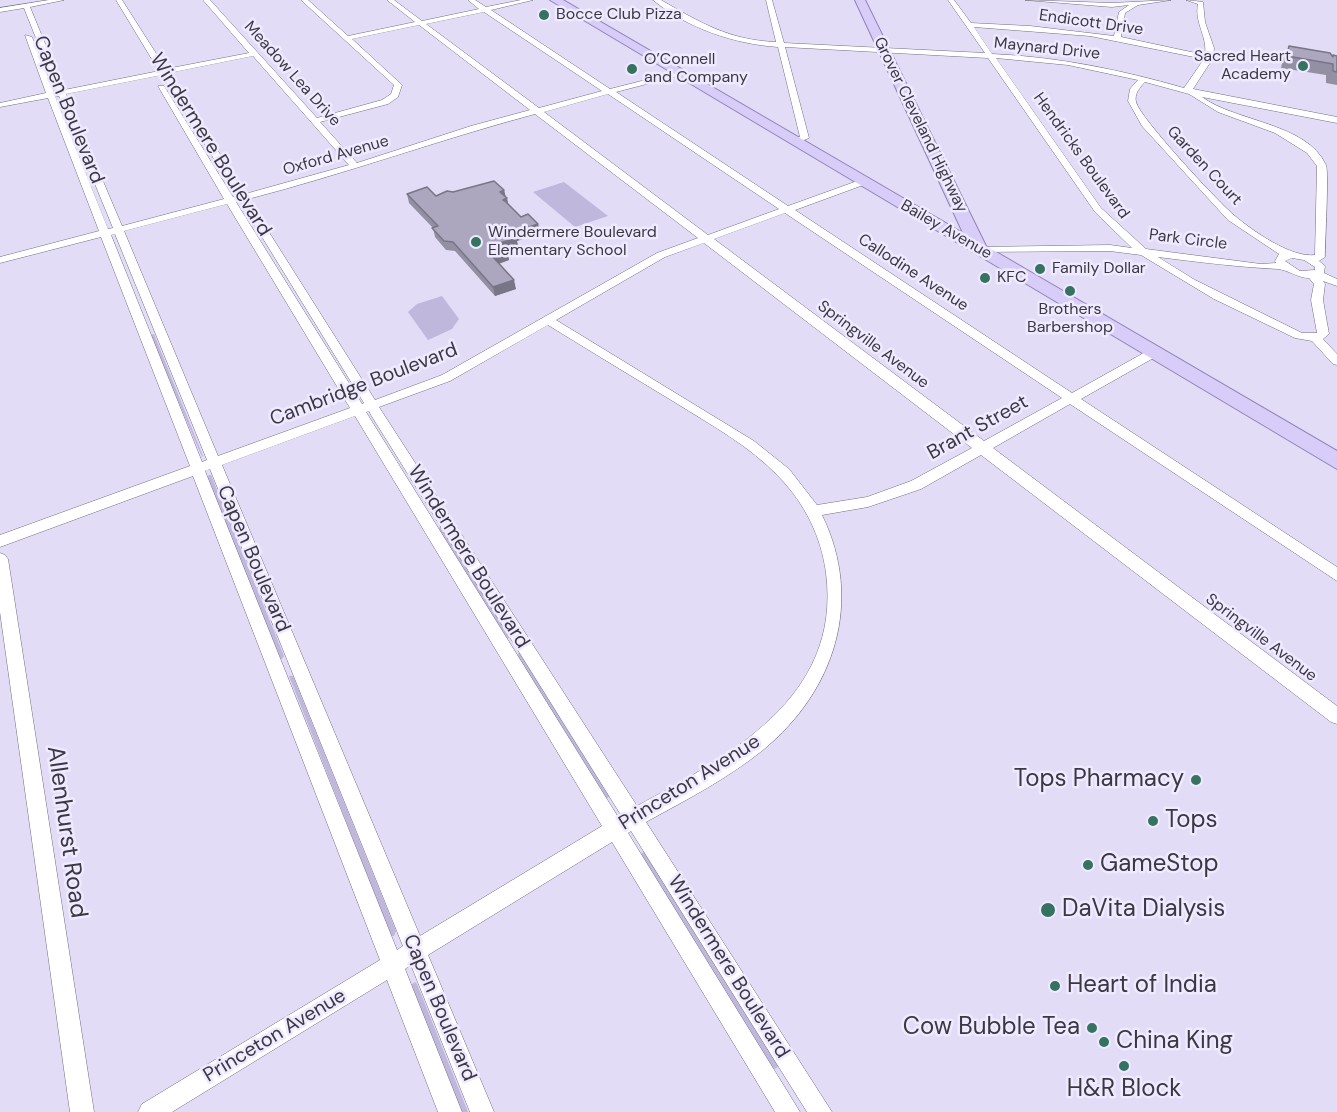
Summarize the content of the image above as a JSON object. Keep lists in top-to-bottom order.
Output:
{
  "streets": {
    "main road": ["Grover Cleveland Highway", "Bailey Avenue"],
    "street": [
      "Endicott Drive",
      "Maynard Drive",
      "Meadow Lea Drive",
      "Capen Boulevard",
      "Windermere Boulevard",
      "Oxford Avenue",
      "Hendricks Boulevard",
      "Garden Court",
      "Park Circle",
      "Callodine Avenue",
      "Springville Avenue",
      "Cambridge Boulevard",
      "Brant Street",
      "Princeton Avenue",
      "Allenhurst Road"
    ]
  },
  "crossings": [
    ["Endicott Drive", "Hendricks Boulevard"],
    ["Maynard Drive", "Grover Cleveland Highway"],
    ["Maynard Drive", "Hendricks Boulevard"],
    ["Maynard Drive", "Garden Court"],
    ["Meadow Lea Drive", "Oxford Avenue"],
    ["Capen Boulevard", "Oxford Avenue"],
    ["Capen Boulevard", "Cambridge Boulevard"],
    ["Capen Boulevard", "Princeton Avenue"],
    ["Grover Cleveland Highway", "Bailey Avenue"],
    ["Grover Cleveland Highway", "Park Circle"],
    ["Windermere Boulevard", "Oxford Avenue"],
    ["Windermere Boulevard", "Cambridge Boulevard"],
    ["Windermere Boulevard", "Princeton Avenue"],
    ["Oxford Avenue", "Bailey Avenue"],
    ["Oxford Avenue", "Callodine Avenue"],
    ["Oxford Avenue", "Springville Avenue"],
    ["Hendricks Boulevard", "Park Circle"],
    ["Bailey Avenue", "Park Circle"],
    ["Bailey Avenue", "Cambridge Boulevard"],
    ["Bailey Avenue", "Brant Street"],
    ["Callodine Avenue", "Cambridge Boulevard"],
    ["Callodine Avenue", "Brant Street"],
    ["Springville Avenue", "Cambridge Boulevard"],
    ["Springville Avenue", "Brant Street"],
    ["Cambridge Boulevard", "Princeton Avenue"],
    ["Brant Street", "Princeton Avenue"]
  ],
  "places": [
    "Bocce Club Pizza",
    "Sacred Heart Academy",
    "O’Connell and Company",
    "Windermere Boulevard Elementary School",
    "Family Dollar",
    "KFC",
    "Brothers Barbershop",
    "Tops Pharmacy",
    "Tops",
    "GameStop",
    "DaVita Dialysis",
    "Heart of India",
    "Cow Bubble Tea",
    "China King",
    "H&R Block"
  ]
}
